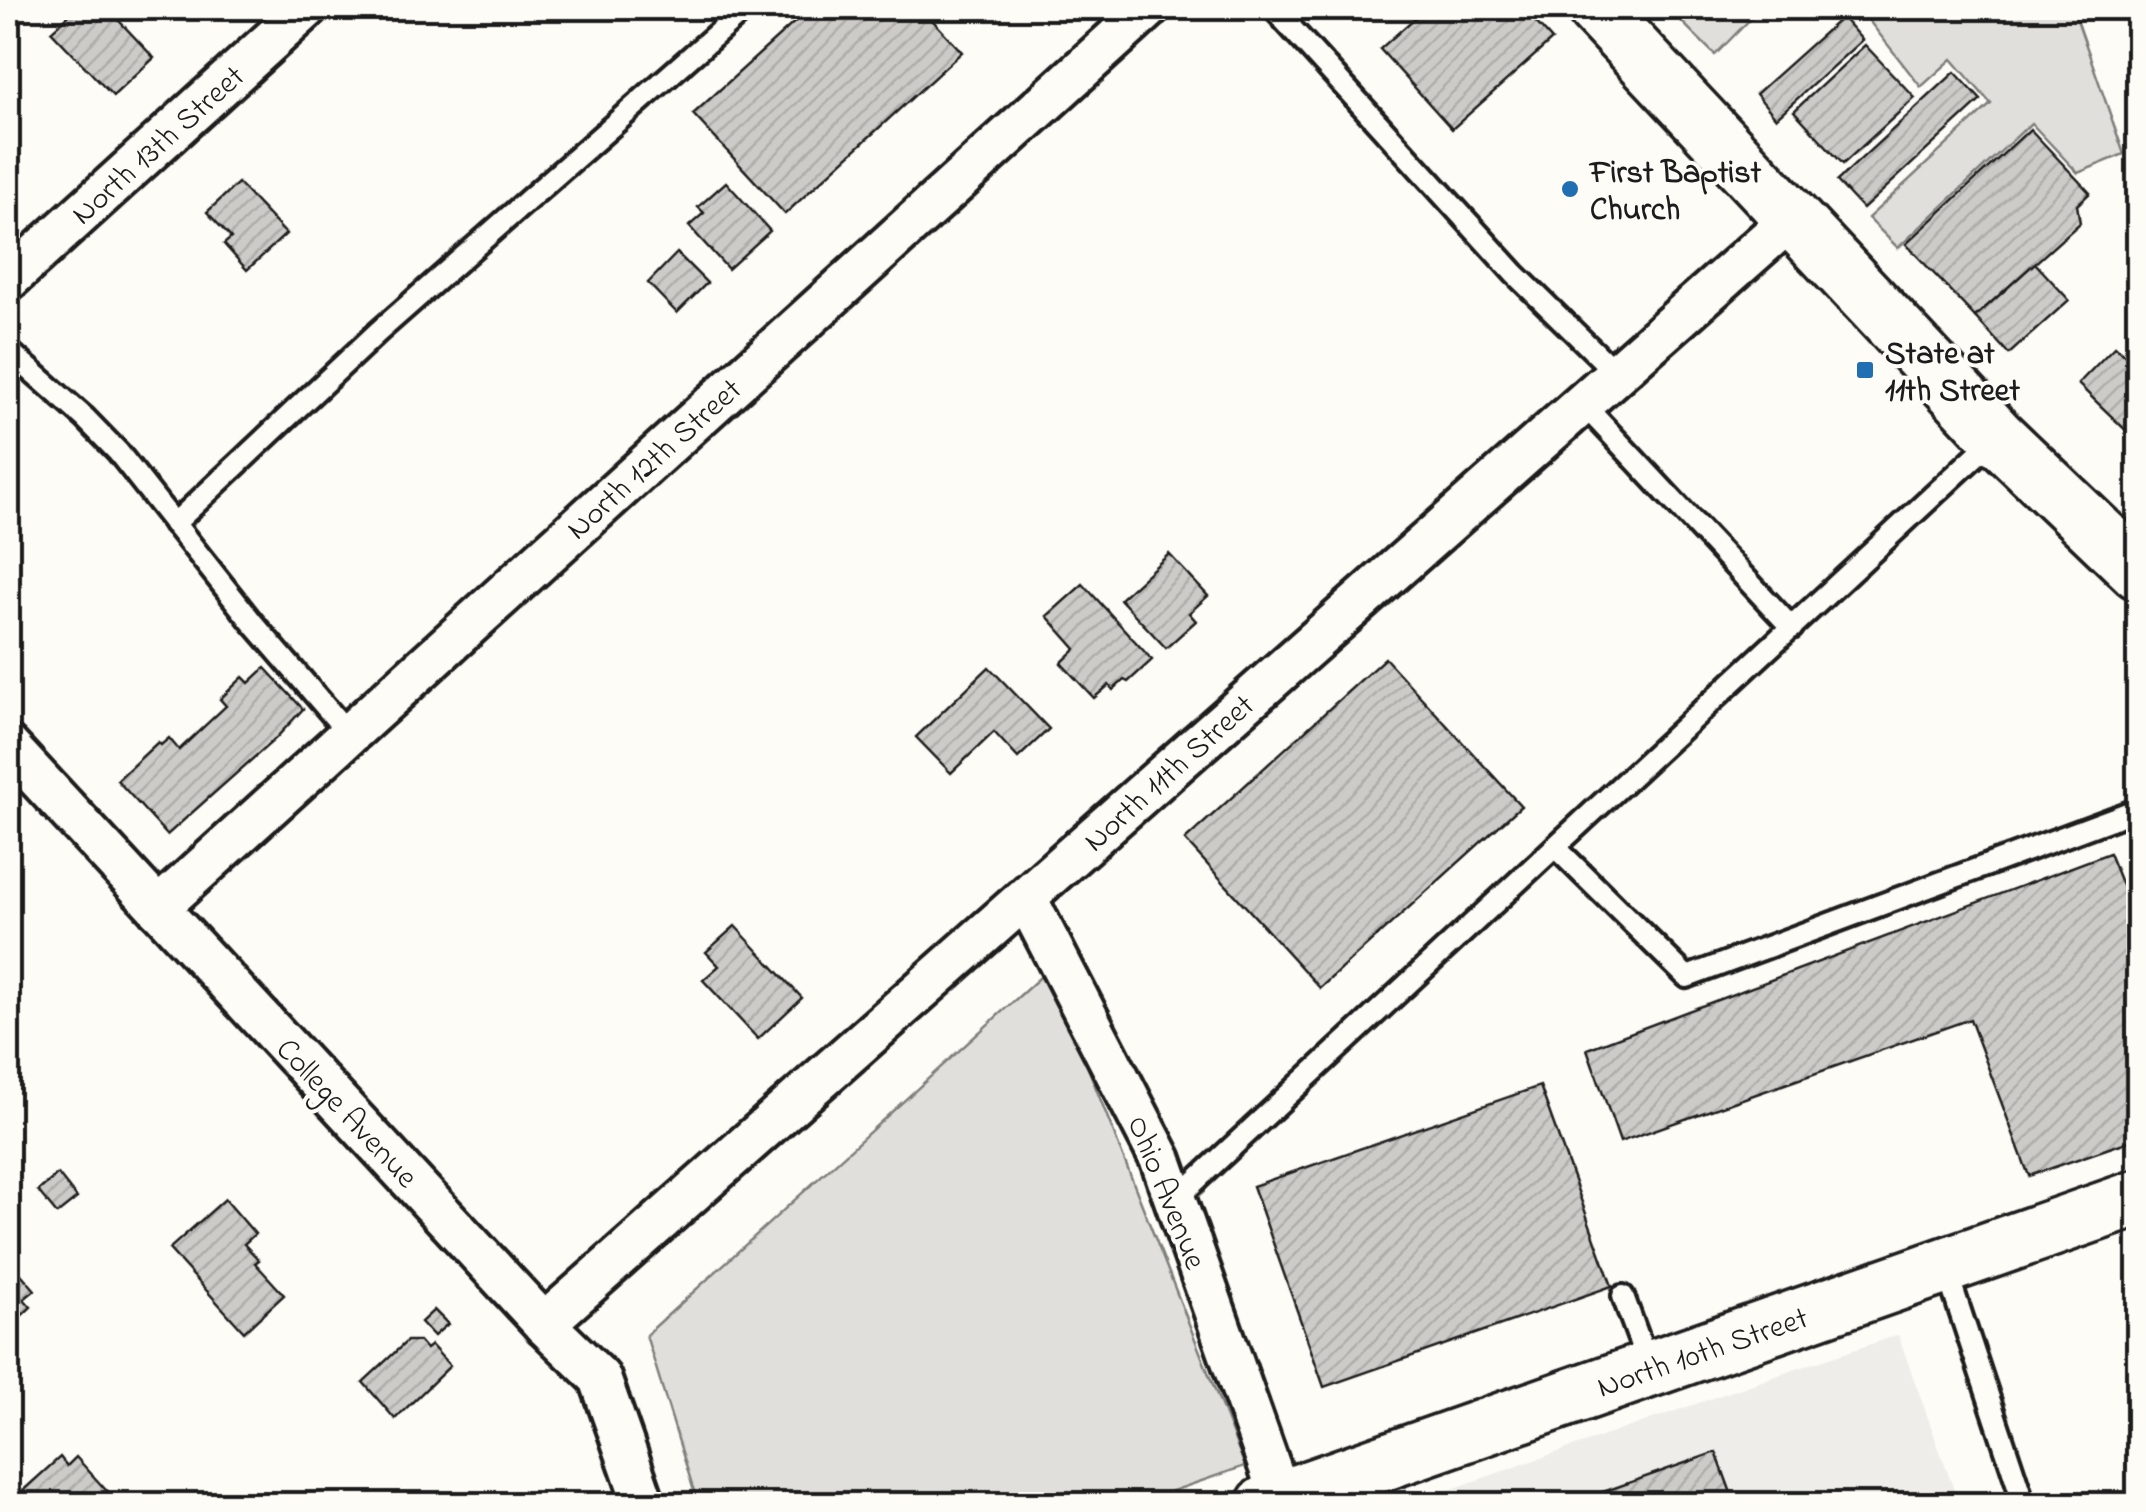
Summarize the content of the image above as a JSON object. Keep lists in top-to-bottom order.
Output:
{
  "streets": {
    "main road": ["North 10th Street"],
    "street": [
      "North 13th Street",
      "North 12th Street",
      "North 11th Street",
      "College Avenue",
      "Ohio Avenue"
    ]
  },
  "crossings": [
    ["North 12th Street", "College Avenue"],
    ["North 11th Street", "College Avenue"],
    ["North 11th Street", "Ohio Avenue"],
    ["Ohio Avenue", "North 10th Street"]
  ],
  "places": {
    "other": ["First Baptist Church"],
    "transit": ["State at 11th Street"]
  }
}
